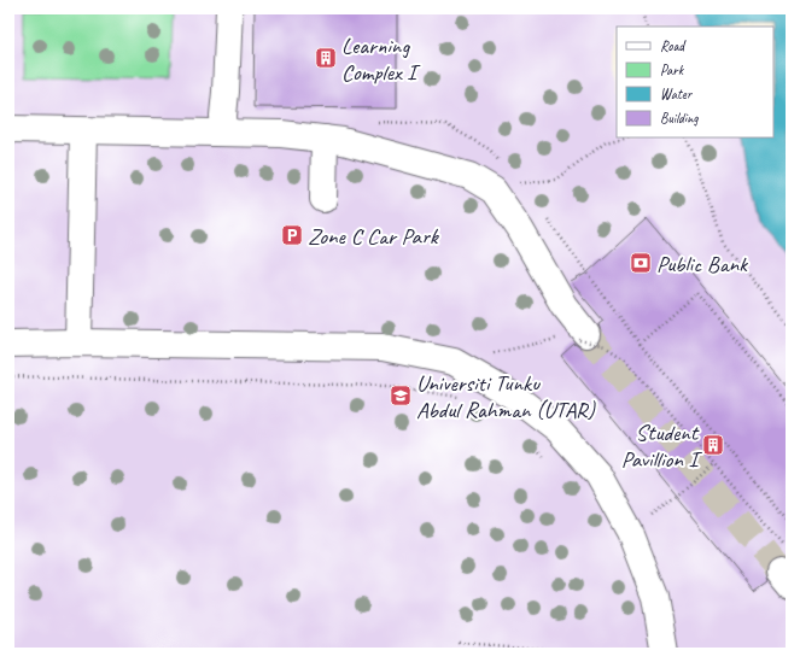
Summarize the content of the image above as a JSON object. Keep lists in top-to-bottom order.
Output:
{
  "places": {
    "building": ["Learning Complex I", "Student Pavillion I"],
    "parking": ["Zone C Car Park"],
    "bank": ["Public Bank"],
    "school or university": ["Universiti Tunku Abdul Rahman (UTAR)"]
  },
  "legend": [
    "Road",
    "Park",
    "Water",
    "Building"
  ]
}
